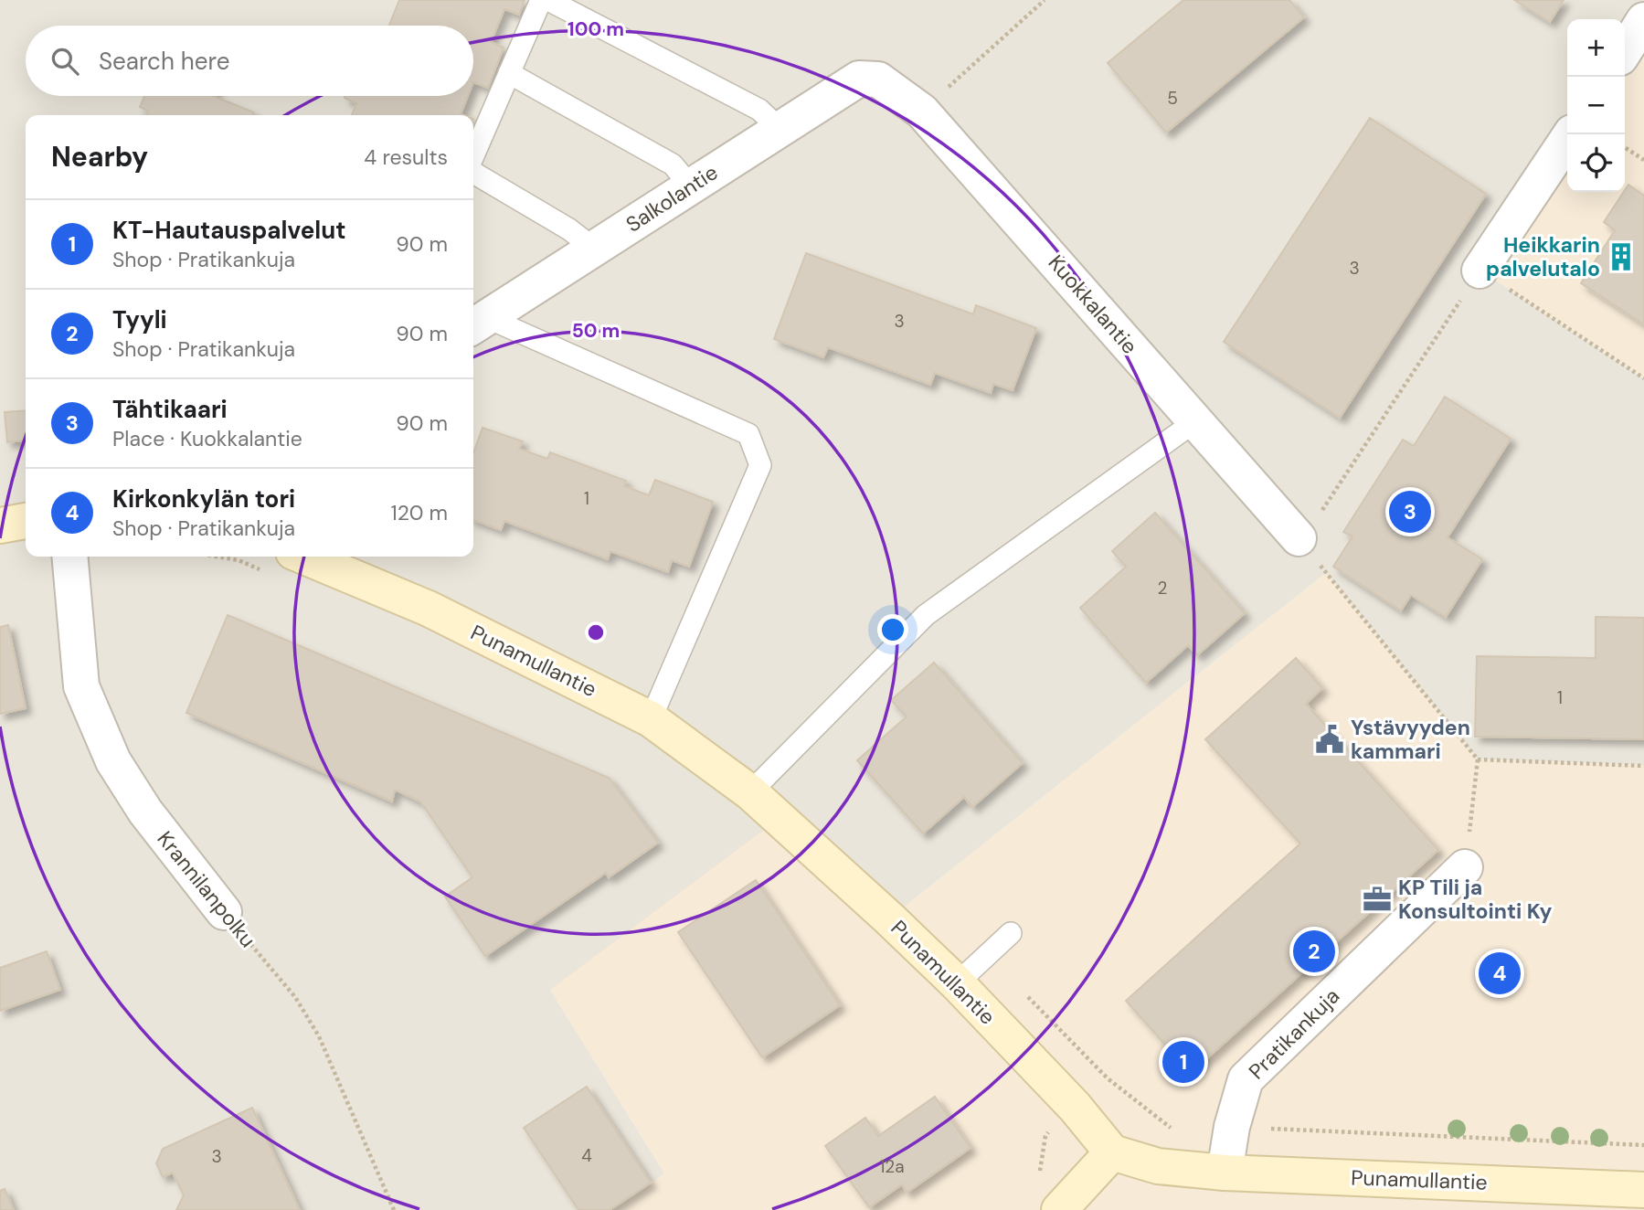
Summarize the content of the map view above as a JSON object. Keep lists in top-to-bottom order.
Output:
{
  "streets": {
    "street": [
      "Salkolantie",
      "Kuokkalantie",
      "Punamullantie",
      "Krannilanpolku",
      "Pratikankuja"
    ]
  },
  "crossings": [
    ["Salkolantie", "Kuokkalantie"],
    ["Punamullantie", "Pratikankuja"]
  ],
  "places": {
    "building": ["Heikkarin palvelutalo"],
    "public building": ["Ystävyyden kammari"],
    "office": ["KP Tili ja Konsultointi Ky"]
  },
  "house_numbers": [
    "5",
    "3",
    "3",
    "1",
    "2",
    "1",
    "4",
    "3",
    "12a"
  ],
  "page": {
    "map_buttons": ["+", "−"],
    "search": "Search here",
    "heading": ["Nearby", "4 results"],
    "list": [
      {
        "mark": "1",
        "name": "KT-Hautauspalvelut",
        "note": "Shop · Pratikankuja",
        "value": "90 m"
      },
      {
        "mark": "2",
        "name": "Tyyli",
        "note": "Shop · Pratikankuja",
        "value": "90 m"
      },
      {
        "mark": "3",
        "name": "Tähtikaari",
        "note": "Place · Kuokkalantie",
        "value": "90 m"
      },
      {
        "mark": "4",
        "name": "Kirkonkylän tori",
        "note": "Shop · Pratikankuja",
        "value": "120 m"
      }
    ],
    "pins": [
      "3",
      "2",
      "4",
      "1"
    ]
  },
  "rings": ["100 m", "50 m"]
}
